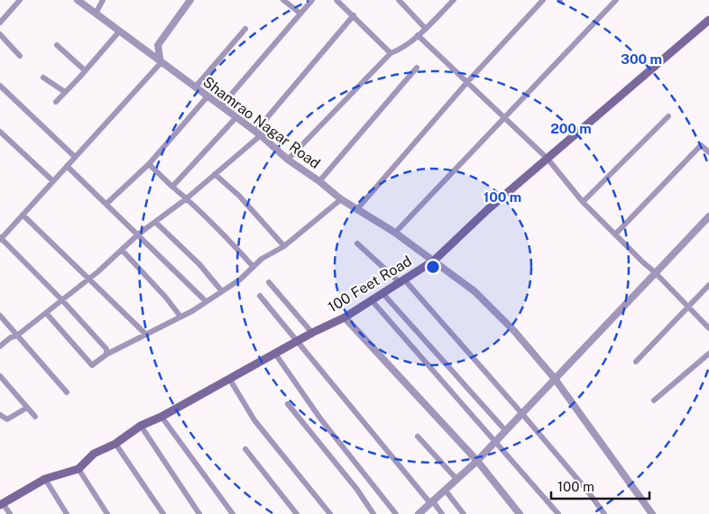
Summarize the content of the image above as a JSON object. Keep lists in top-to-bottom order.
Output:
{
  "streets": {
    "main road": ["100 Feet Road"],
    "street": ["Shamrao Nagar Road"]
  },
  "crossings": [
    ["Shamrao Nagar Road", "100 Feet Road"]
  ],
  "scale_bar": "100 m",
  "rings": ["300 m", "200 m", "100 m"]
}
